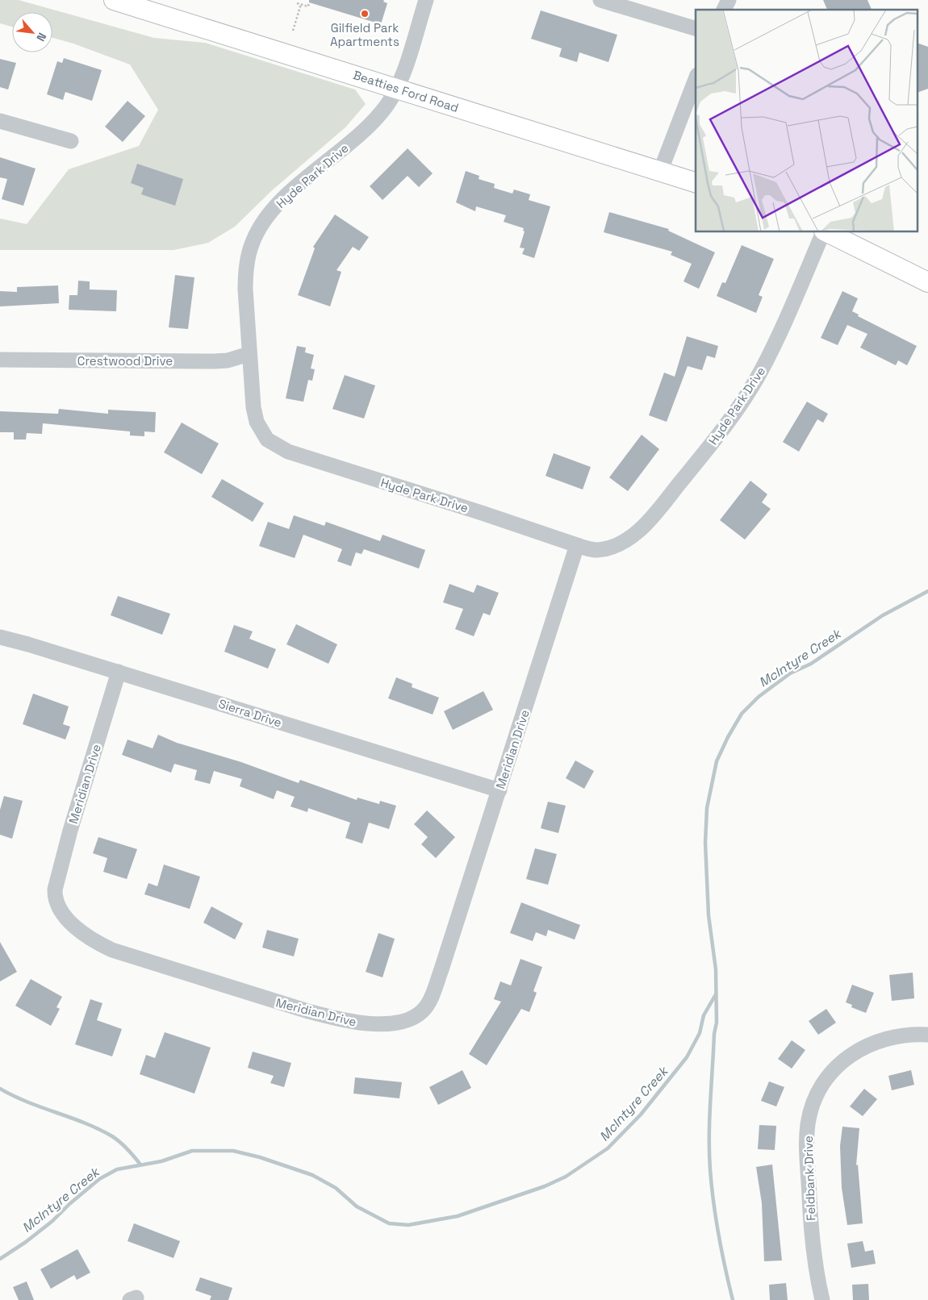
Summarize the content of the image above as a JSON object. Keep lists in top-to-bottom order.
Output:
{
  "streets": {
    "main road": ["Beatties Ford Road"],
    "street": [
      "Hyde Park Drive",
      "Crestwood Drive",
      "Sierra Drive",
      "Meridian Drive",
      "Feldbank Drive"
    ]
  },
  "crossings": [
    ["Beatties Ford Road", "Hyde Park Drive"],
    ["Hyde Park Drive", "Crestwood Drive"],
    ["Hyde Park Drive", "Meridian Drive"],
    ["Sierra Drive", "Meridian Drive"]
  ],
  "water": ["McIntyre Creek"],
  "places": ["Gilfield Park Apartments"],
  "north": "bottom right"
}
